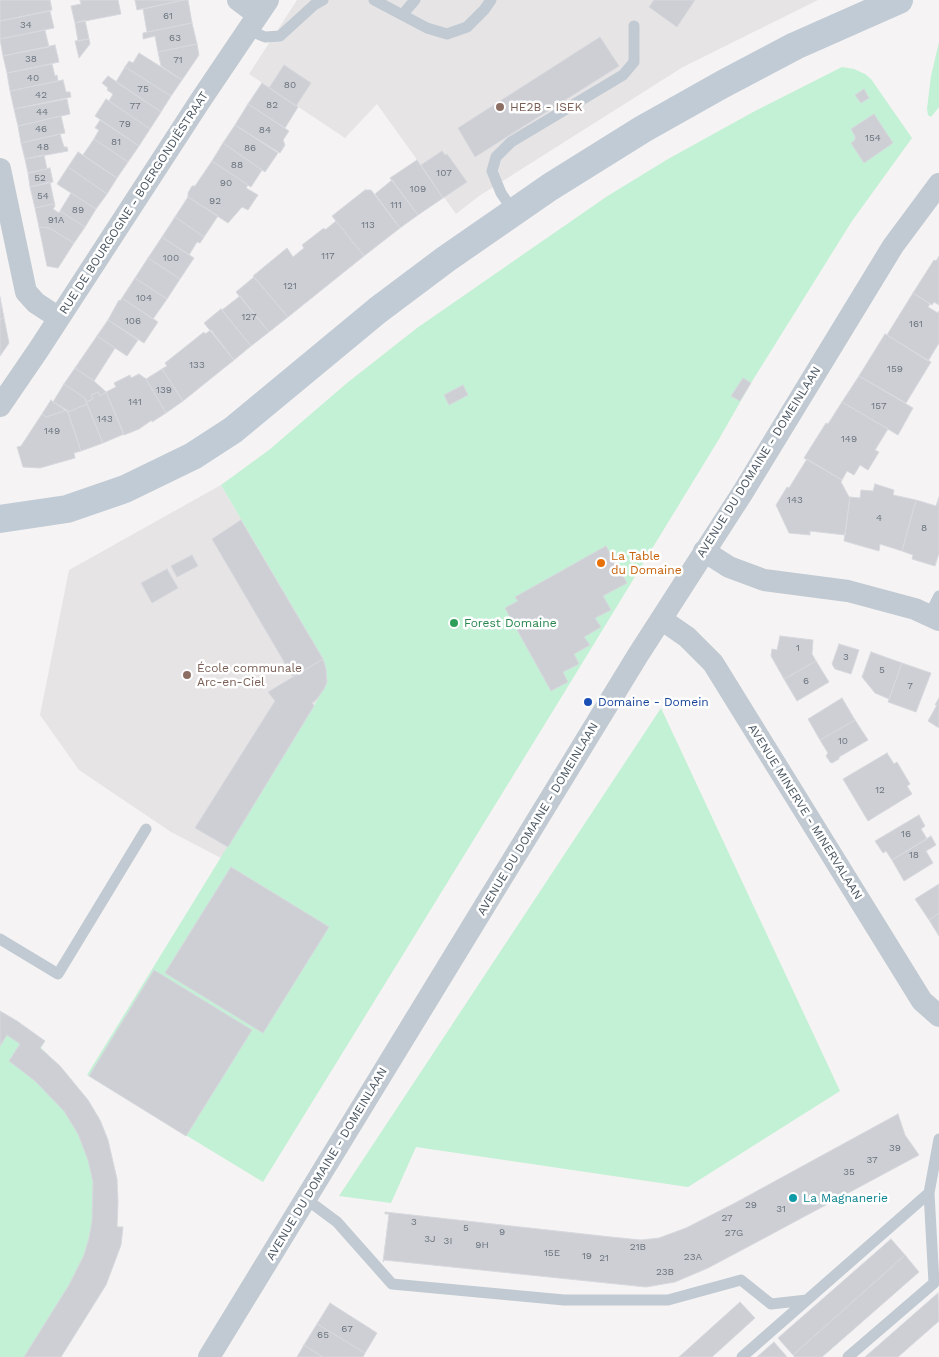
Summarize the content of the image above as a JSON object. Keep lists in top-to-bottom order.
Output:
{
  "streets": {
    "street": ["RUE DE BOURGOGNE - BOERGONDIËSTRAAT", "AVENUE DU DOMAINE - DOMEINLAAN", "AVENUE MINERVE - MINERVALAAN"]
  },
  "crossings": [
    ["AVENUE DU DOMAINE - DOMEINLAAN", "AVENUE MINERVE - MINERVALAAN"]
  ],
  "places": [
    "HE2B - ISEK",
    "La Table du Domaine",
    "Forest Domaine",
    "École communale Arc-en-Ciel",
    "Domaine - Domein",
    "La Magnanerie"
  ],
  "house_numbers": [
    "61",
    "34",
    "63",
    "38",
    "71",
    "40",
    "80",
    "75",
    "42",
    "82",
    "77",
    "44",
    "79",
    "46",
    "84",
    "154",
    "81",
    "48",
    "86",
    "88",
    "107",
    "52",
    "90",
    "109",
    "54",
    "92",
    "111",
    "89",
    "91A",
    "113",
    "117",
    "100",
    "121",
    "104",
    "127",
    "106",
    "161",
    "133",
    "159",
    "139",
    "141",
    "157",
    "143",
    "149",
    "149",
    "143",
    "4",
    "8",
    "1",
    "3",
    "5",
    "6",
    "7",
    "10",
    "12",
    "16",
    "18",
    "39",
    "37",
    "35",
    "29",
    "31",
    "27",
    "3",
    "5",
    "9",
    "27G",
    "3J",
    "3I",
    "9H",
    "21B",
    "15E",
    "19",
    "23A",
    "21",
    "23B",
    "67",
    "65"
  ]
}
